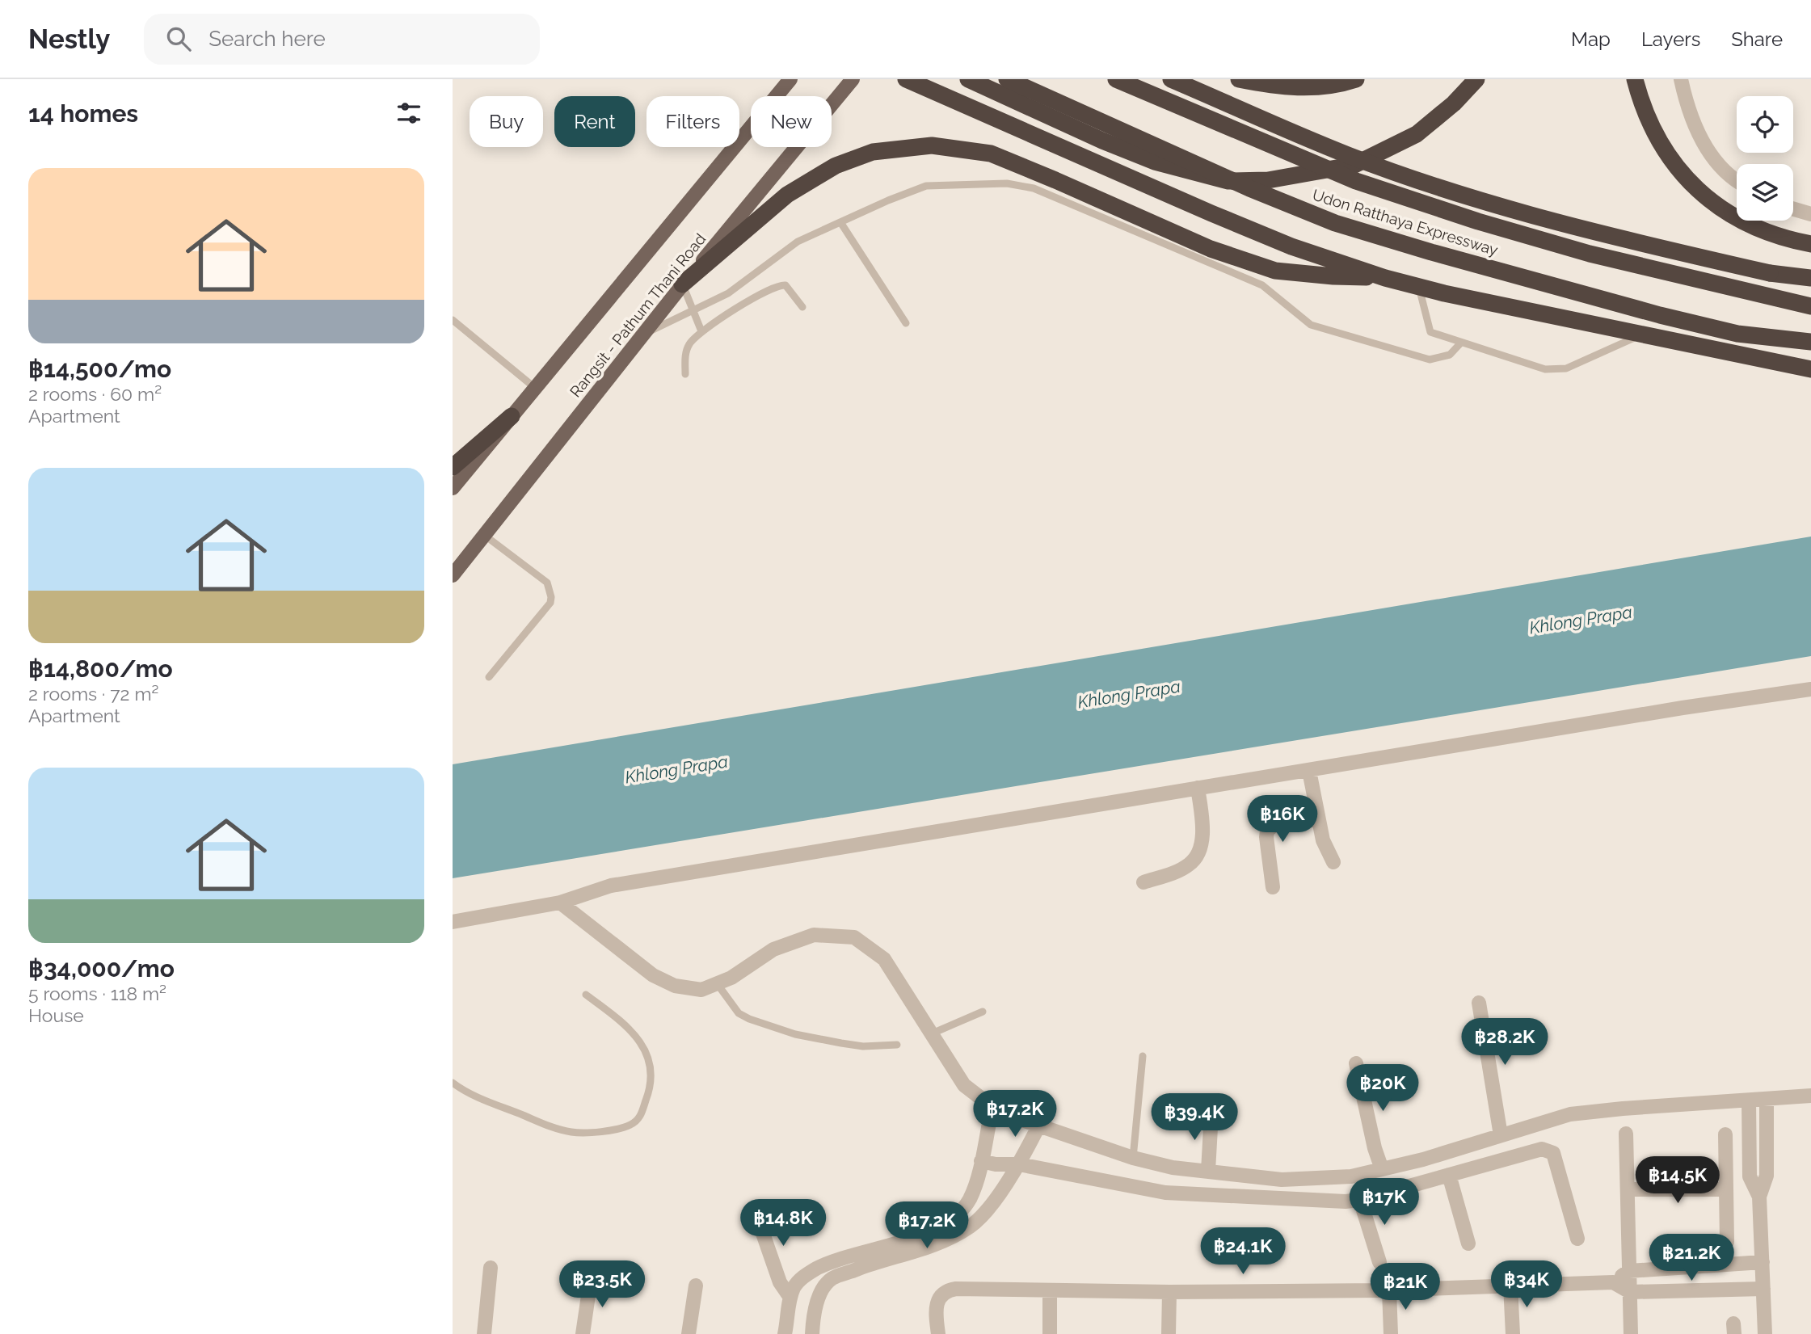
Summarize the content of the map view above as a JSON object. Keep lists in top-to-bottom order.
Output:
{
  "streets": {
    "highway": ["Udon Ratthaya Expressway"],
    "main road": ["Rangsit - Pathum Thani Road"]
  },
  "water": ["Khlong Prapa"],
  "page": {
    "header": "Nestly",
    "search": "Search here",
    "nav": ["Map", "Layers", "Share"],
    "heading": "14 homes",
    "chip": [
      "Buy",
      "Rent",
      "Filters",
      "New"
    ],
    "list": [
      {
        "name": "฿14,500/mo",
        "note": "2 rooms · 60 m² · Apartment"
      },
      {
        "name": "฿14,800/mo",
        "note": "2 rooms · 72 m² · Apartment"
      },
      {
        "name": "฿34,000/mo",
        "note": "5 rooms · 118 m² · House"
      }
    ],
    "price": [
      "฿16K",
      "฿28.2K",
      "฿20K",
      "฿17.2K",
      "฿39.4K",
      "฿14.5K",
      "฿17K",
      "฿14.8K",
      "฿17.2K",
      "฿24.1K",
      "฿21.2K",
      "฿23.5K",
      "฿34K",
      "฿21K"
    ]
  }
}
